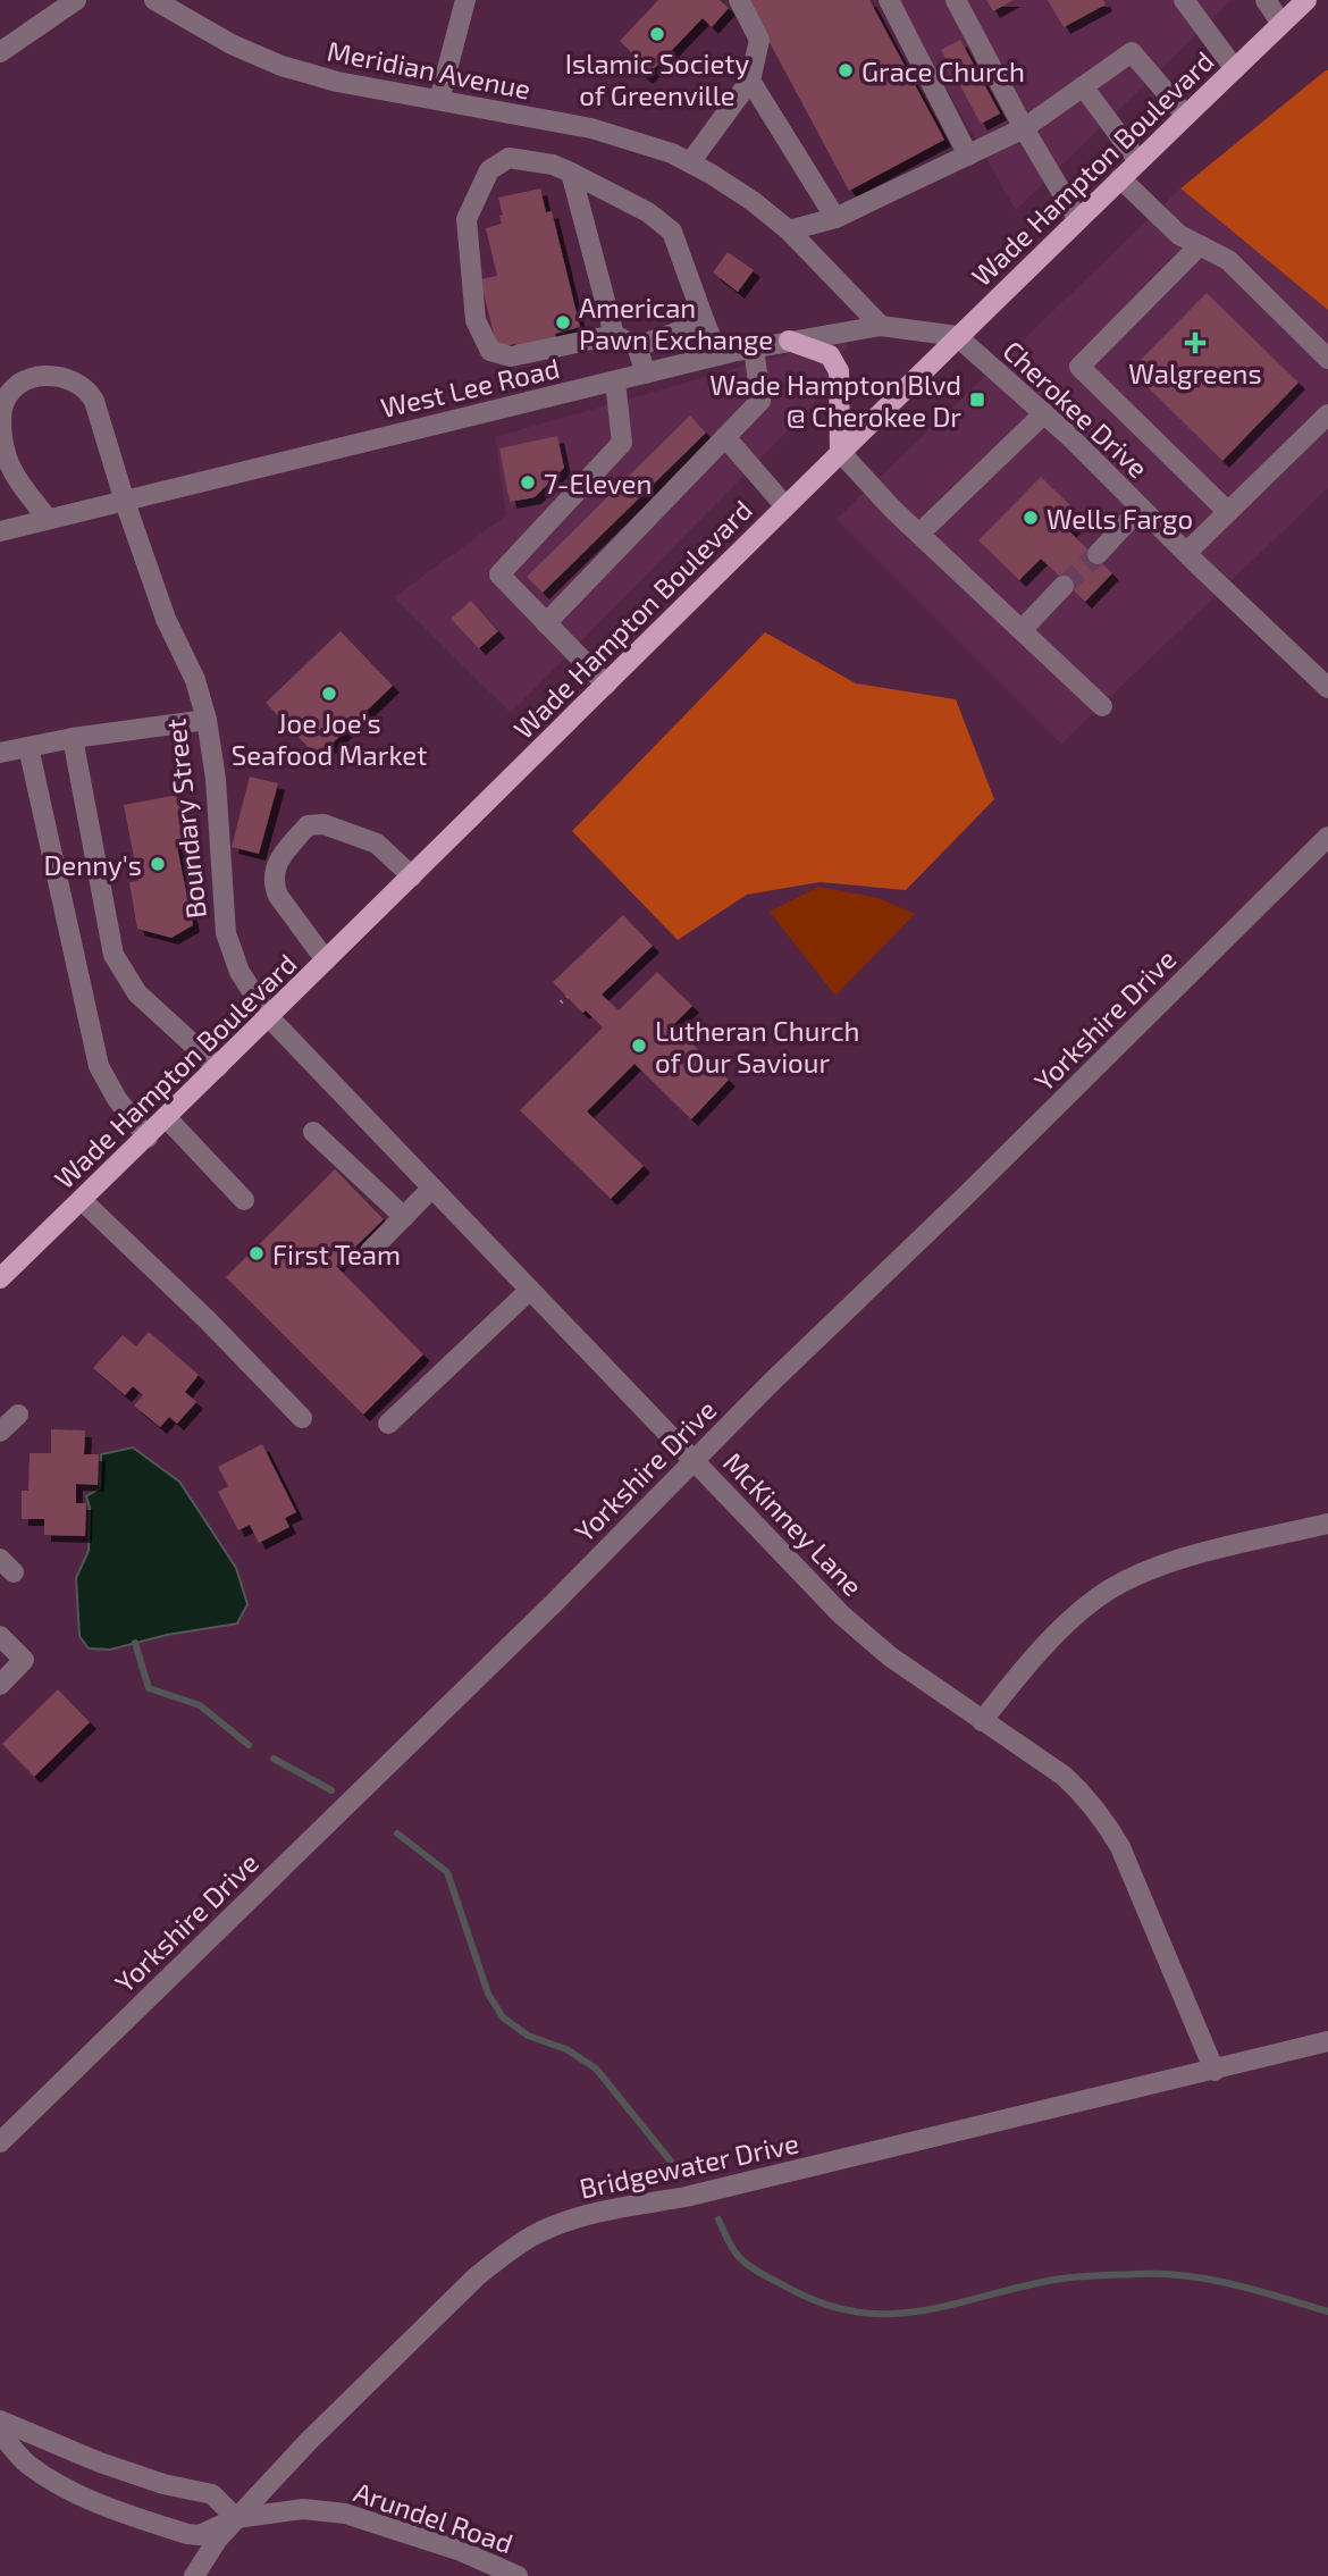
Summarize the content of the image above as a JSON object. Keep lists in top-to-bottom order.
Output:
{
  "streets": {
    "main road": ["Wade Hampton Boulevard"],
    "street": [
      "Meridian Avenue",
      "West Lee Road",
      "Cherokee Drive",
      "Boundary Street",
      "Yorkshire Drive",
      "McKinney Lane",
      "Bridgewater Drive",
      "Arundel Road"
    ]
  },
  "crossings": [
    ["Meridian Avenue", "West Lee Road"],
    ["Wade Hampton Boulevard", "West Lee Road"],
    ["Wade Hampton Boulevard", "Cherokee Drive"],
    ["Wade Hampton Boulevard", "McKinney Lane"],
    ["West Lee Road", "Cherokee Drive"],
    ["West Lee Road", "Boundary Street"],
    ["Boundary Street", "McKinney Lane"],
    ["Yorkshire Drive", "McKinney Lane"],
    ["McKinney Lane", "Bridgewater Drive"],
    ["Bridgewater Drive", "Arundel Road"]
  ],
  "places": {
    "other": [
      "Islamic Society of Greenville",
      "Grace Church",
      "American Pawn Exchange",
      "7-Eleven",
      "Wells Fargo",
      "Joe Joe's Seafood Market",
      "Denny's",
      "Lutheran Church of Our Saviour",
      "First Team"
    ],
    "health": ["Walgreens"],
    "transit": ["Wade Hampton Blvd @ Cherokee Dr"]
  }
}
